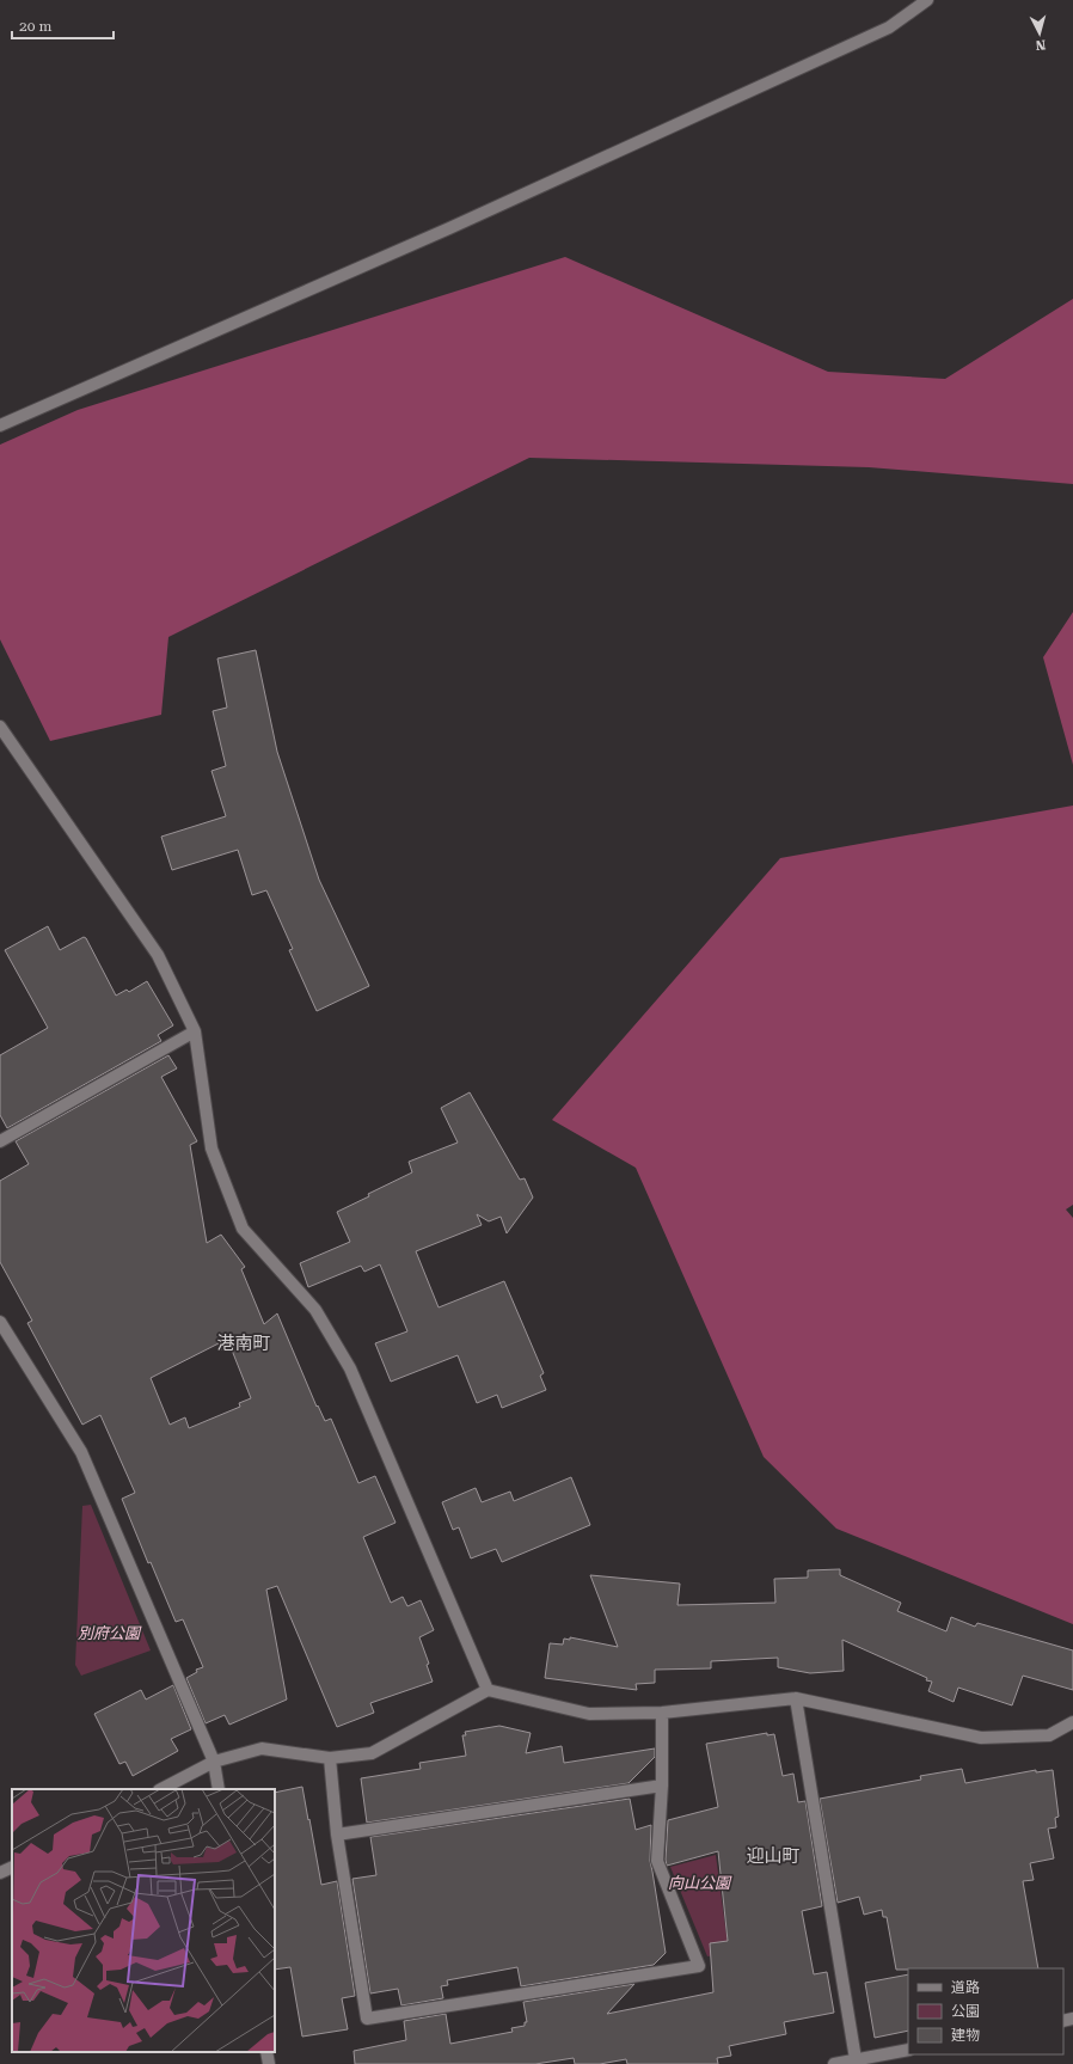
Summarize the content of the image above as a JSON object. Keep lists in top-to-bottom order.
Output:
{
  "districts": ["港南町", "迎山町"],
  "parks": ["別府公園", "向山公園"],
  "legend": ["道路", "公園", "建物"],
  "scale_bar": "20 m",
  "north": "bottom"
}
